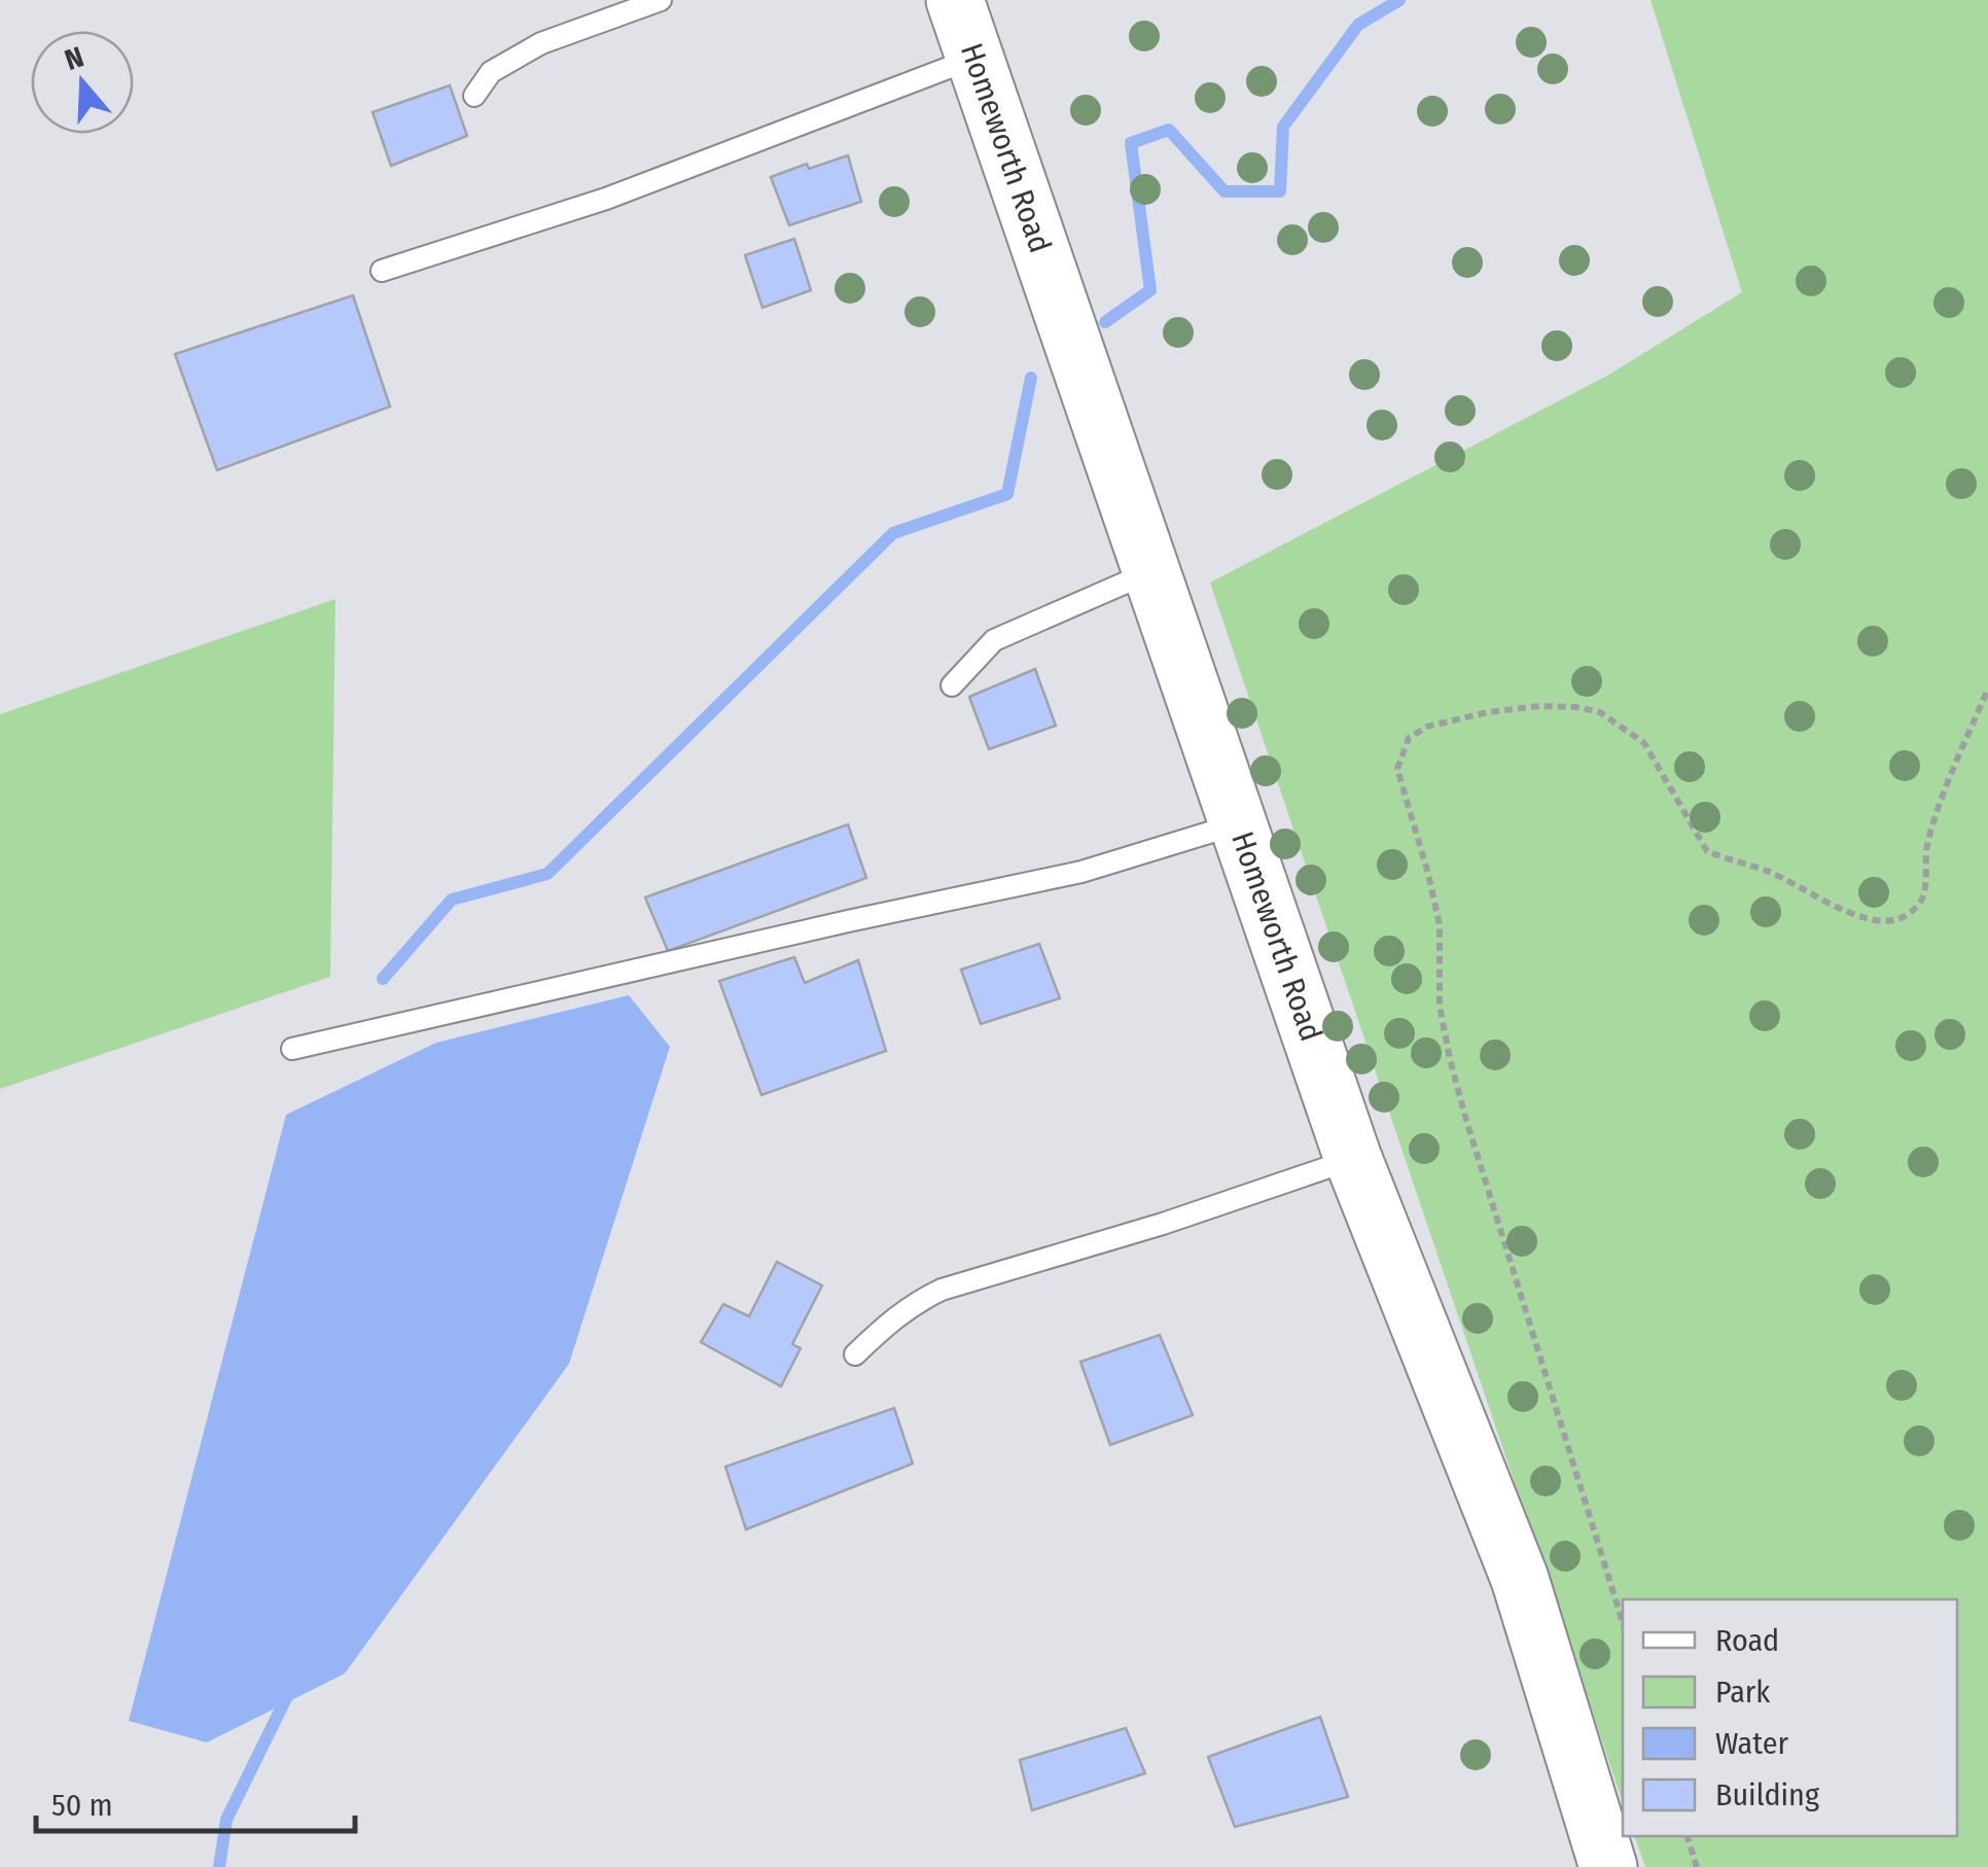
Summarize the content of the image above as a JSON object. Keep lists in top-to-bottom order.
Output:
{
  "streets": {
    "street": ["Homeworth Road"]
  },
  "legend": [
    "Road",
    "Park",
    "Water",
    "Building"
  ],
  "scale_bar": "50 m",
  "north": "top"
}
